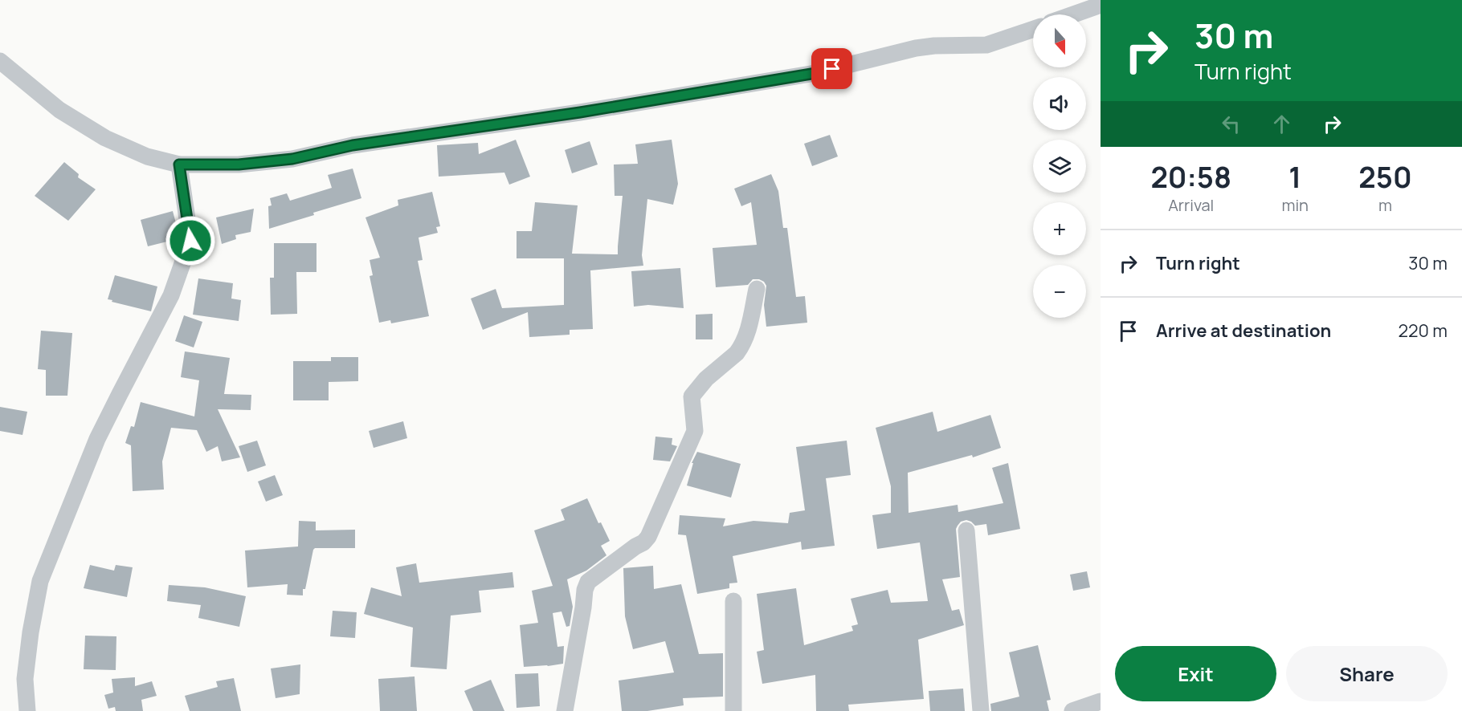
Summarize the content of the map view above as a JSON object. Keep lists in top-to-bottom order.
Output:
{
  "north": "bottom",
  "page": {
    "turn": ["30 m", "Turn right"],
    "map_buttons": ["+", "−"],
    "eta": [
      "20:58",
      "Arrival",
      "1",
      "min",
      "250",
      "m"
    ],
    "list": [
      {
        "name": "Turn right",
        "value": "30 m"
      },
      {
        "name": "Arrive at destination",
        "value": "220 m"
      }
    ],
    "buttons": ["Exit", "Share"]
  }
}
